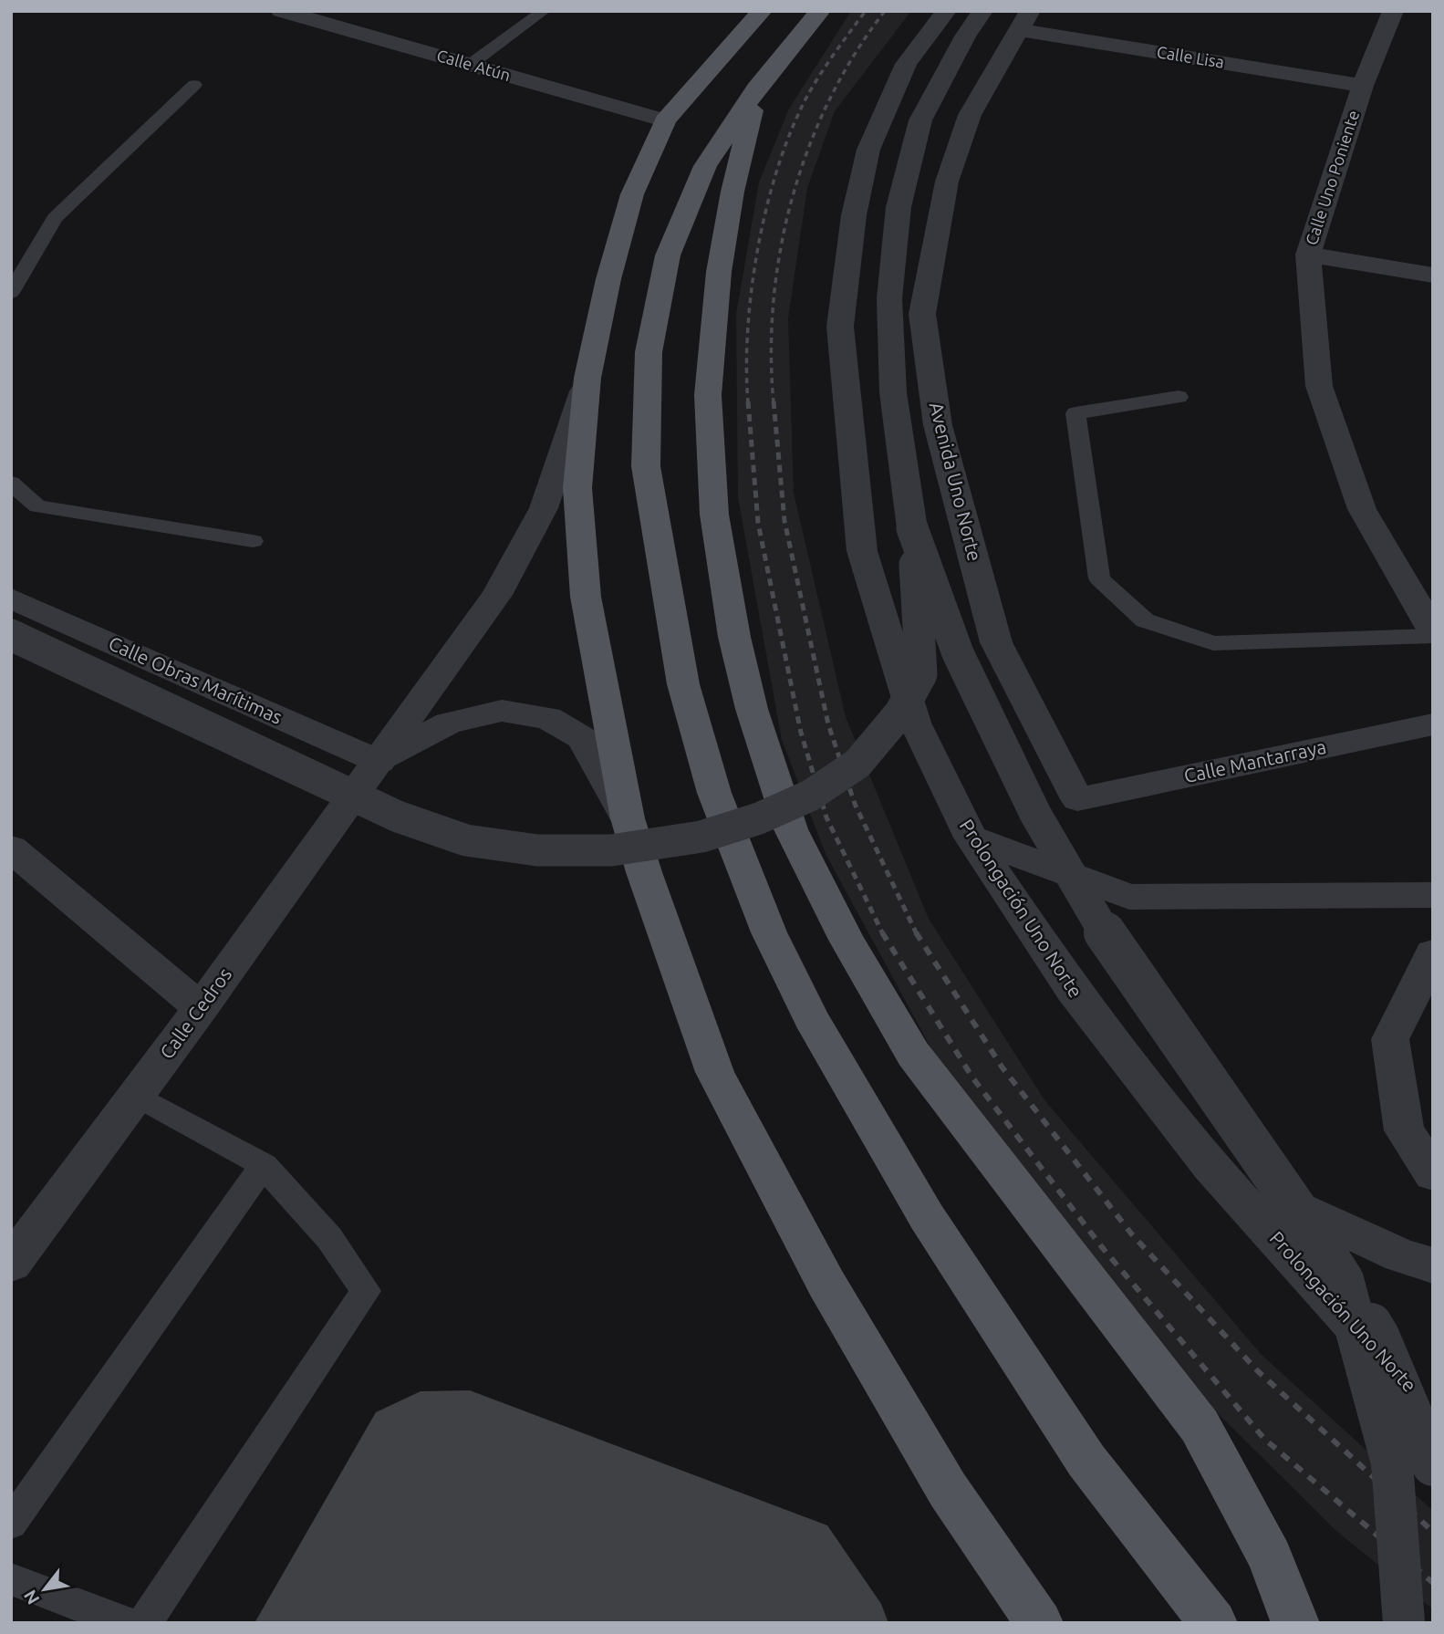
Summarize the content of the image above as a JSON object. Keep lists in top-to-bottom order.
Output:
{
  "streets": {
    "street": [
      "Calle Lisa",
      "Calle Atún",
      "Calle Uno Poniente",
      "Avenida Uno Norte",
      "Calle Obras Marítimas",
      "Calle Mantarraya",
      "Prolongación Uno Norte",
      "Calle Cedros"
    ]
  },
  "crossings": [
    ["Calle Lisa", "Calle Uno Poniente"],
    ["Calle Lisa", "Avenida Uno Norte"],
    ["Avenida Uno Norte", "Calle Mantarraya"],
    ["Calle Obras Marítimas", "Calle Cedros"]
  ],
  "north": "bottom left"
}
